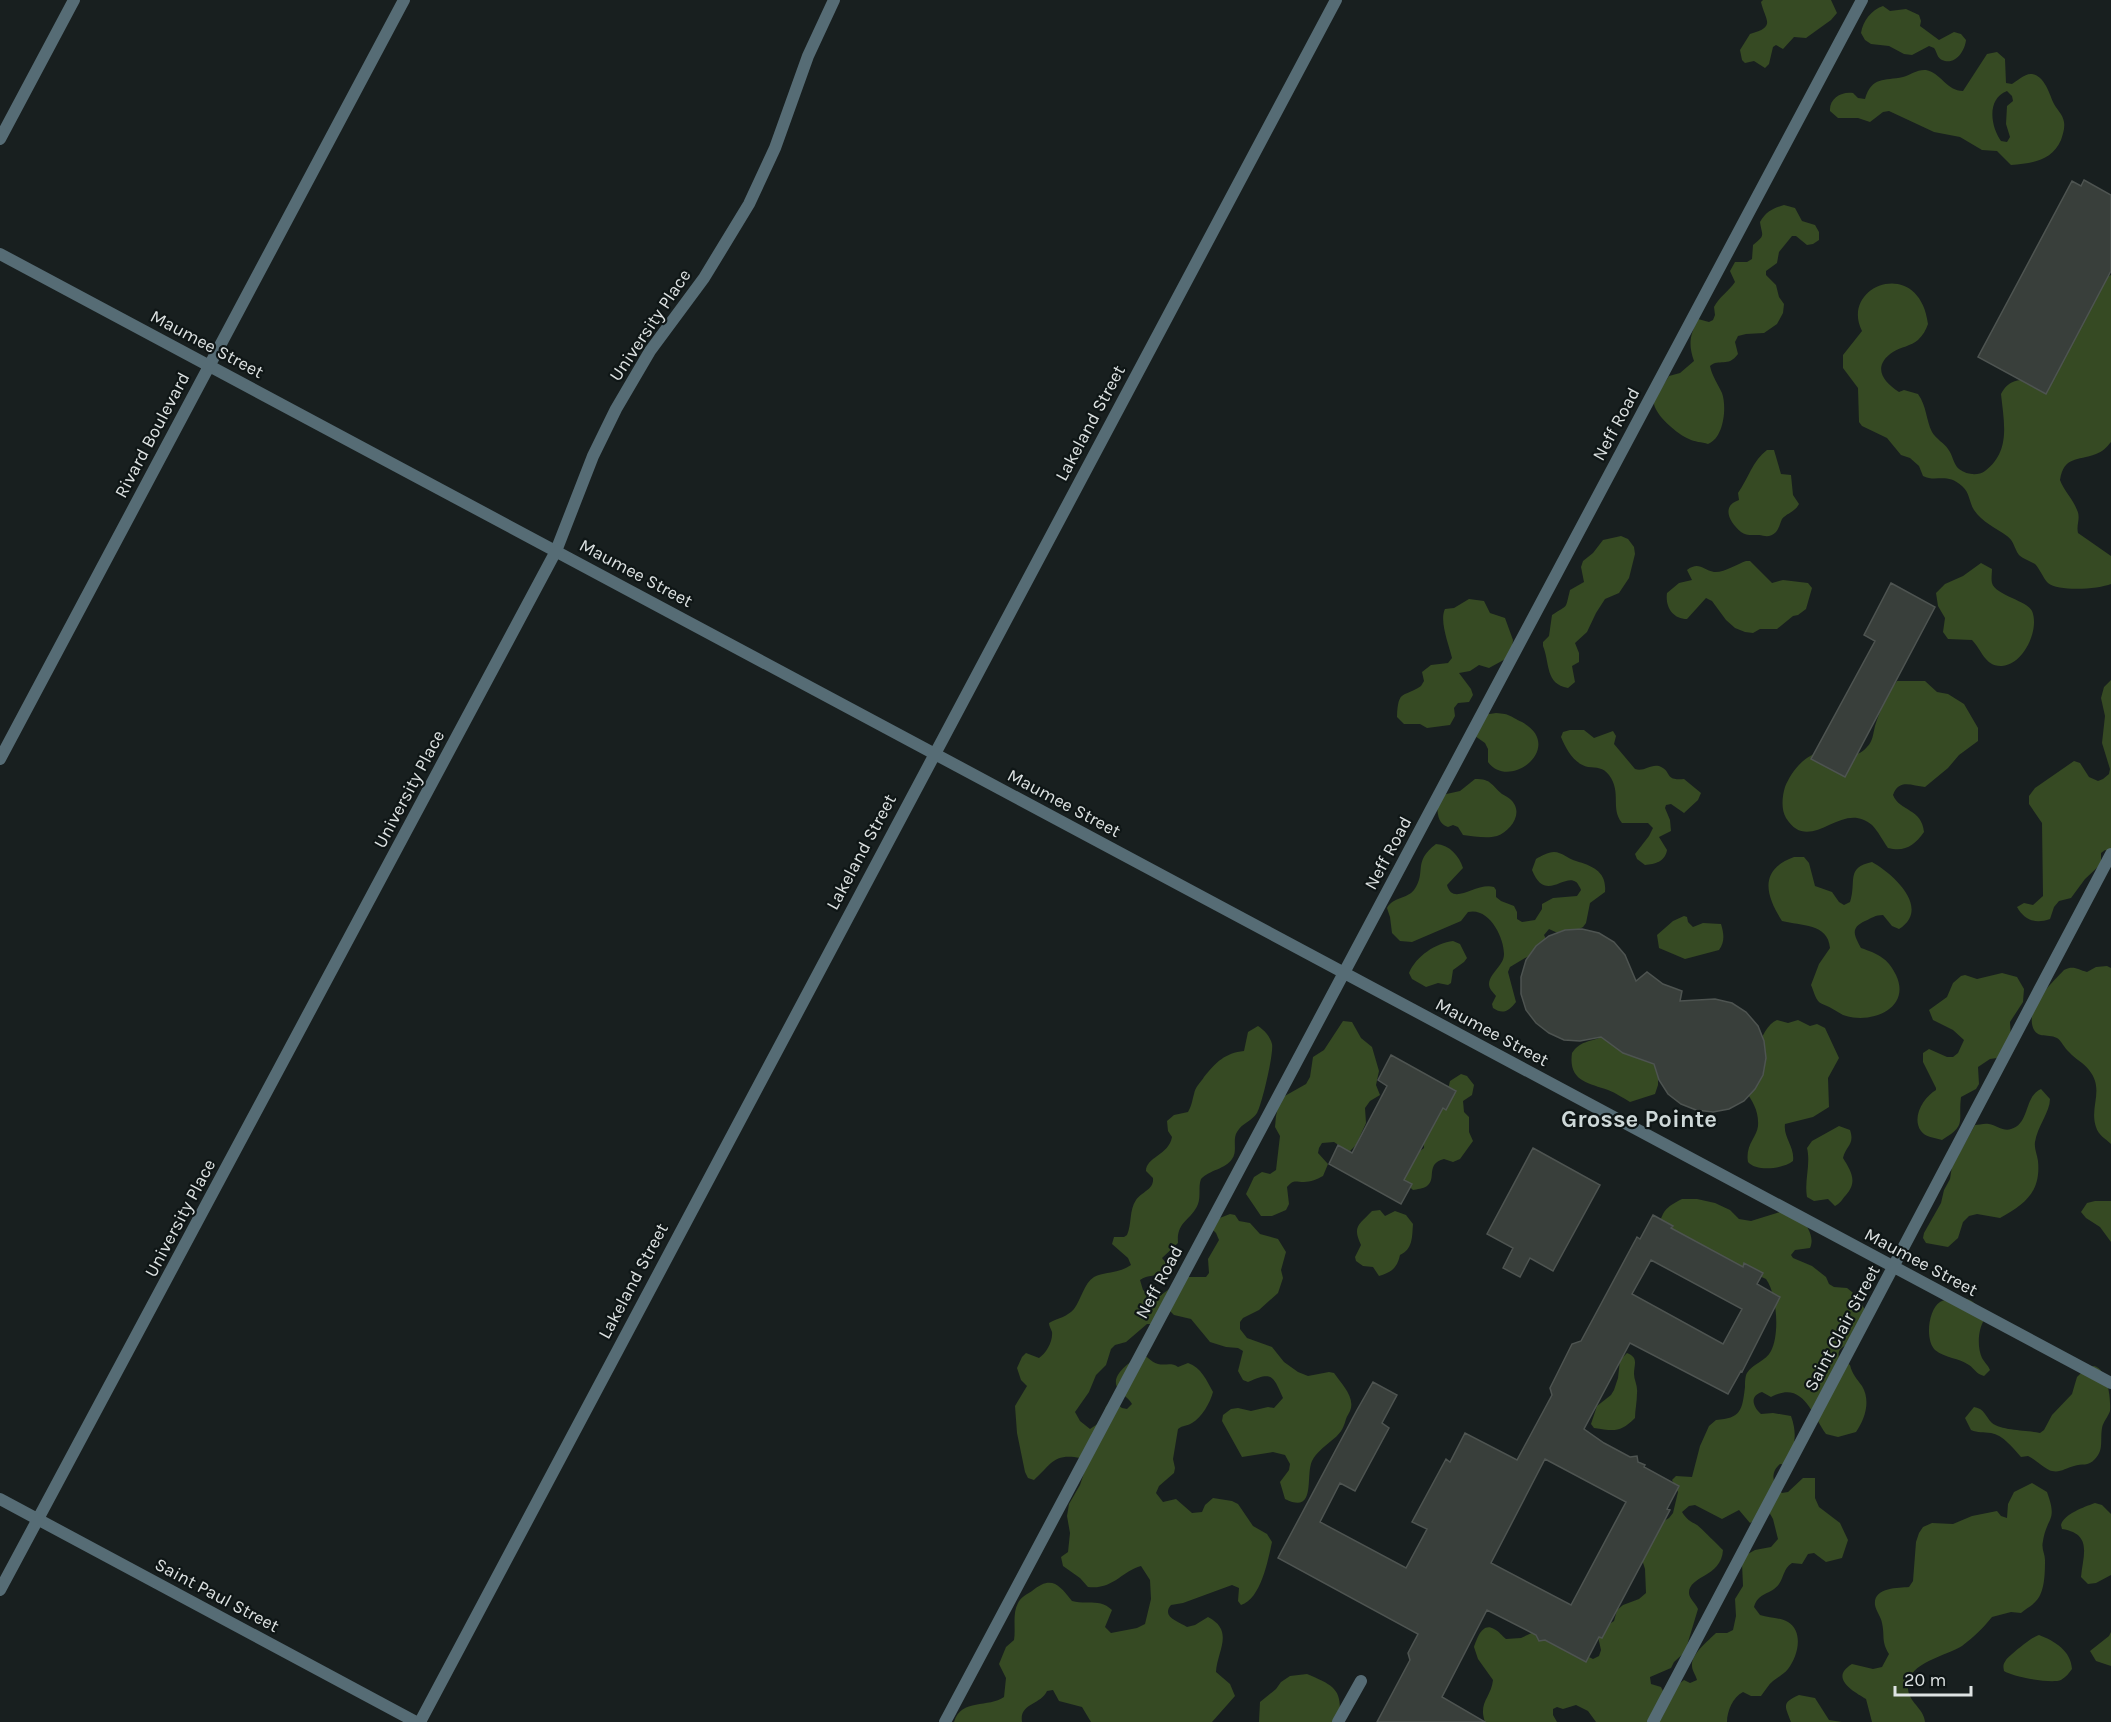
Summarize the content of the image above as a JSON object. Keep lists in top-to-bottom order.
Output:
{
  "streets": {
    "street": [
      "University Place",
      "Maumee Street",
      "Lakeland Street",
      "Neff Road",
      "Rivard Boulevard",
      "Saint Clair Street",
      "Saint Paul Street"
    ]
  },
  "crossings": [
    ["University Place", "Maumee Street"],
    ["University Place", "Saint Paul Street"],
    ["Maumee Street", "Lakeland Street"],
    ["Maumee Street", "Neff Road"],
    ["Maumee Street", "Rivard Boulevard"],
    ["Maumee Street", "Saint Clair Street"],
    ["Lakeland Street", "Saint Paul Street"]
  ],
  "districts": ["Grosse Pointe"],
  "scale_bar": "20 m"
}
